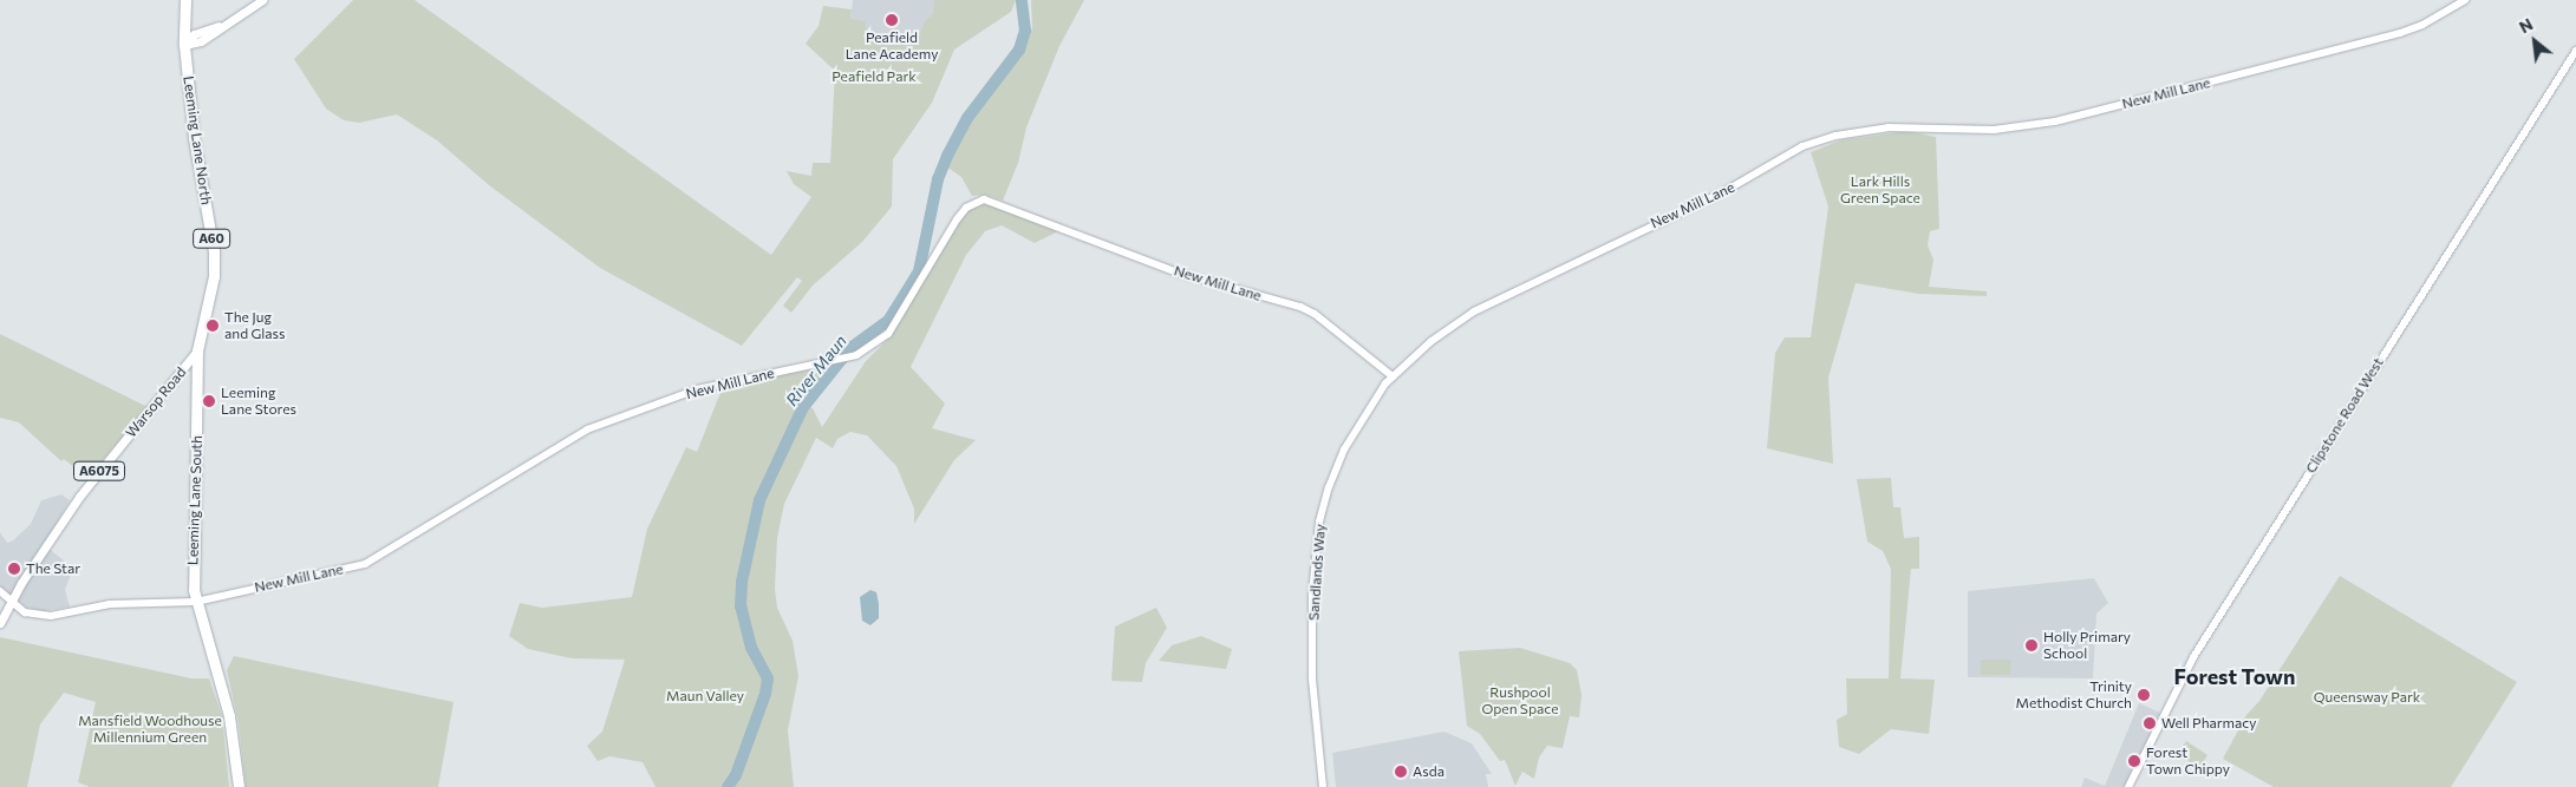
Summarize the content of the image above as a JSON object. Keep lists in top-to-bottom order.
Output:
{
  "streets": {
    "highway": ["Leeming Lane North", "A60", "Leeming Lane South"],
    "main road": ["Warsop Road", "A6075"],
    "street": ["New Mill Lane", "Clipstone Road West", "Sandlands Way"]
  },
  "crossings": [
    ["New Mill Lane", "Warsop Road"],
    ["New Mill Lane", "A6075"],
    ["New Mill Lane", "Leeming Lane South"],
    ["New Mill Lane", "Sandlands Way"],
    ["Leeming Lane North", "Warsop Road"],
    ["Leeming Lane North", "Leeming Lane South"],
    ["Warsop Road", "A6075"],
    ["Warsop Road", "Leeming Lane South"]
  ],
  "districts": ["Forest Town"],
  "water": ["River Maun"],
  "parks": [
    "Peafield Park",
    "Lark Hills Green Space",
    "Rushpool Open Space",
    "Maun Valley",
    "Queensway Park",
    "Mansfield Woodhouse Millennium Green"
  ],
  "places": [
    "Peafield Lane Academy",
    "The Jug and Glass",
    "Leeming Lane Stores",
    "The Star",
    "Holly Primary School",
    "Trinity Methodist Church",
    "Well Pharmacy",
    "Forest Town Chippy",
    "Asda"
  ],
  "north": "top left"
}
